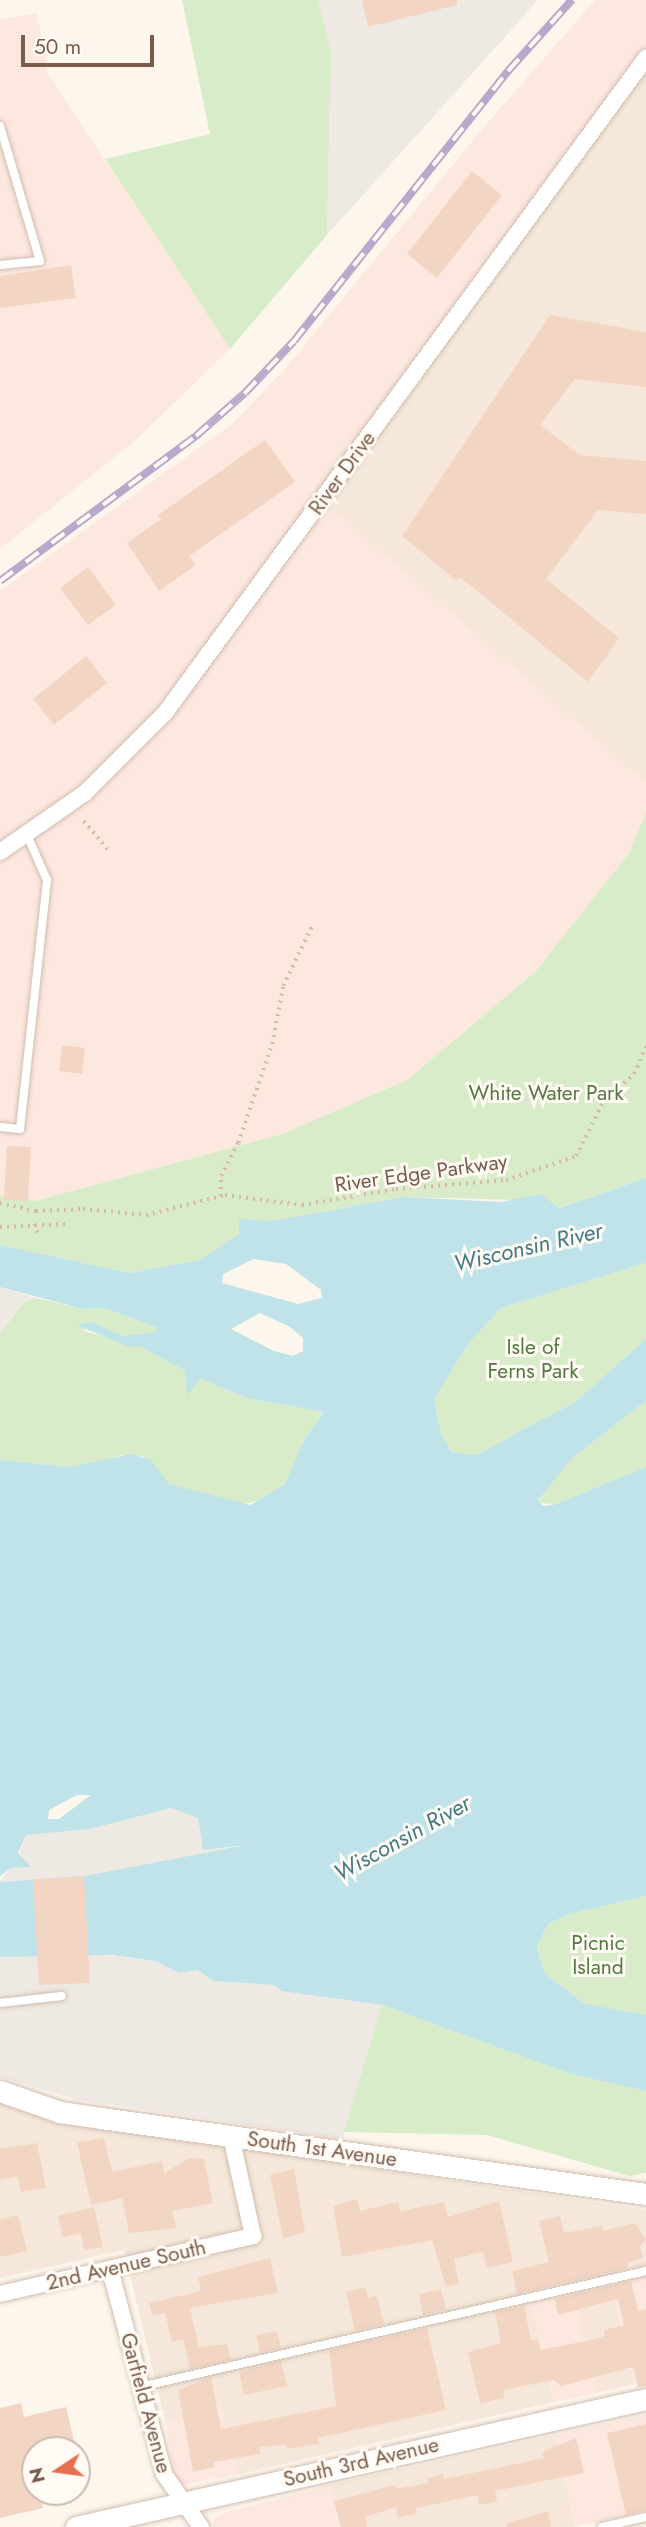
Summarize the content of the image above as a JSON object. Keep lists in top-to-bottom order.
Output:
{
  "streets": {
    "street": [
      "River Drive",
      "South 1st Avenue",
      "2nd Avenue South",
      "Garfield Avenue",
      "South 3rd Avenue"
    ],
    "path": ["River Edge Parkway"]
  },
  "crossings": [
    ["South 1st Avenue", "2nd Avenue South"],
    ["2nd Avenue South", "Garfield Avenue"],
    ["Garfield Avenue", "South 3rd Avenue"]
  ],
  "water": ["Wisconsin River"],
  "parks": ["White Water Park", "Isle of Ferns Park", "Picnic Island"],
  "scale_bar": "50 m",
  "north": "left"
}
